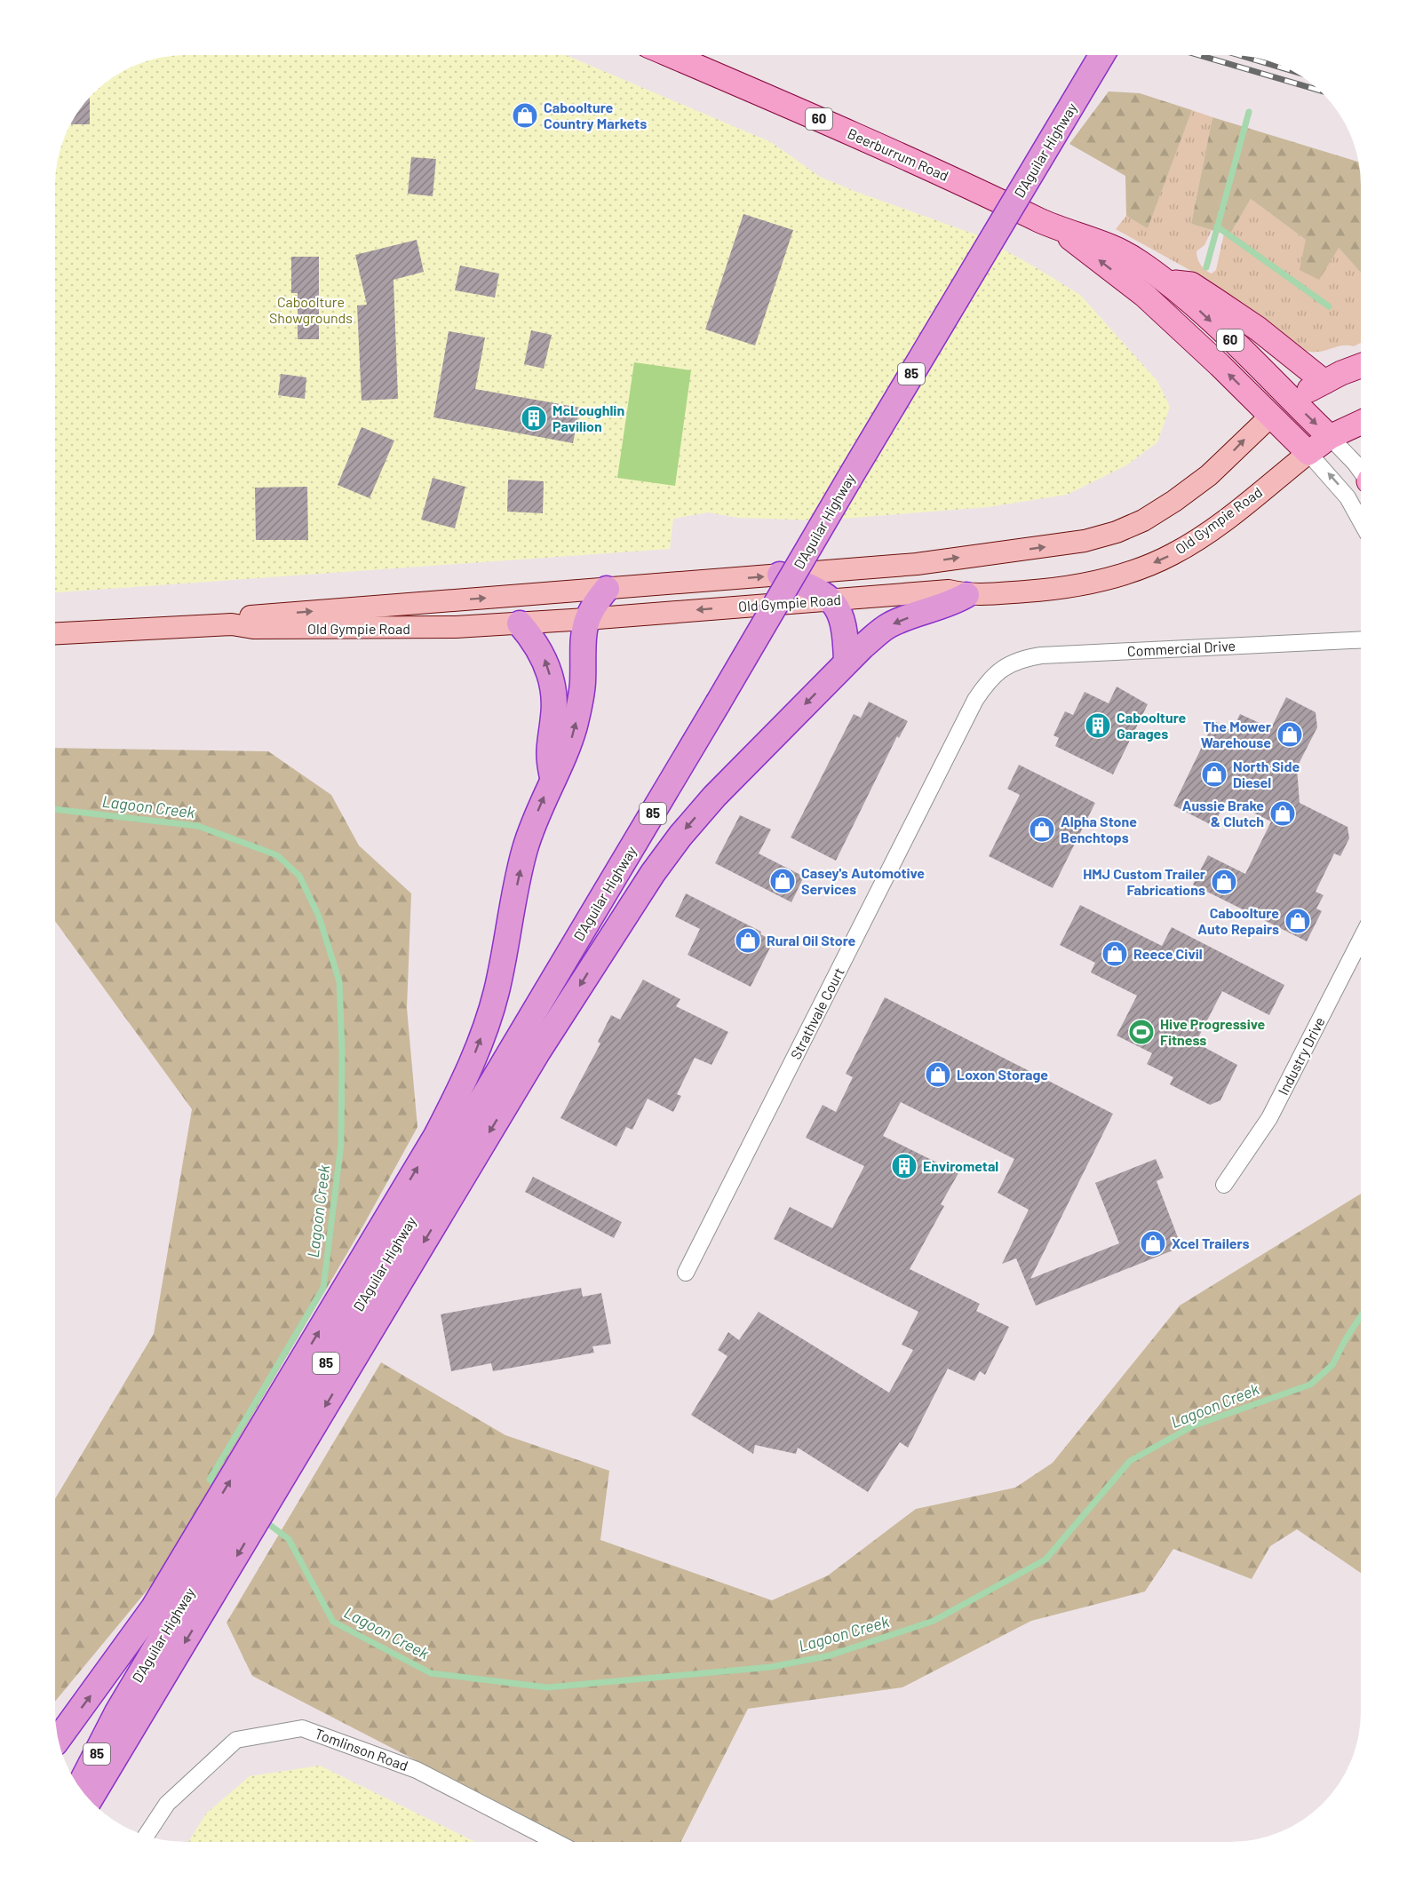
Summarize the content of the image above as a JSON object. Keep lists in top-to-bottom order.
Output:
{
  "streets": {
    "highway": ["D'Aguilar Highway", "85"],
    "main road": ["60", "Beerburrum Road", "Old Gympie Road"],
    "street": [
      "Commercial Drive",
      "Strathvale Court",
      "Industry Drive",
      "Tomlinson Road"
    ]
  },
  "crossings": [
    ["60", "Beerburrum Road"],
    ["Beerburrum Road", "Old Gympie Road"],
    ["Commercial Drive", "Strathvale Court"]
  ],
  "water": ["Lagoon Creek"],
  "parks": ["Caboolture Showgrounds"],
  "places": {
    "shop": [
      "Caboolture Country Markets",
      "The Mower Warehouse",
      "North Side Diesel",
      "Aussie Brake & Clutch",
      "Alpha Stone Benchtops",
      "Casey's Automotive Services",
      "HMJ Custom Trailer Fabrications",
      "Caboolture Auto Repairs",
      "Rural Oil Store",
      "Reece Civil",
      "Loxon Storage",
      "Xcel Trailers"
    ],
    "building": ["McLoughlin Pavilion", "Caboolture Garages", "Envirometal"],
    "sports": ["Hive Progressive Fitness"]
  }
}
